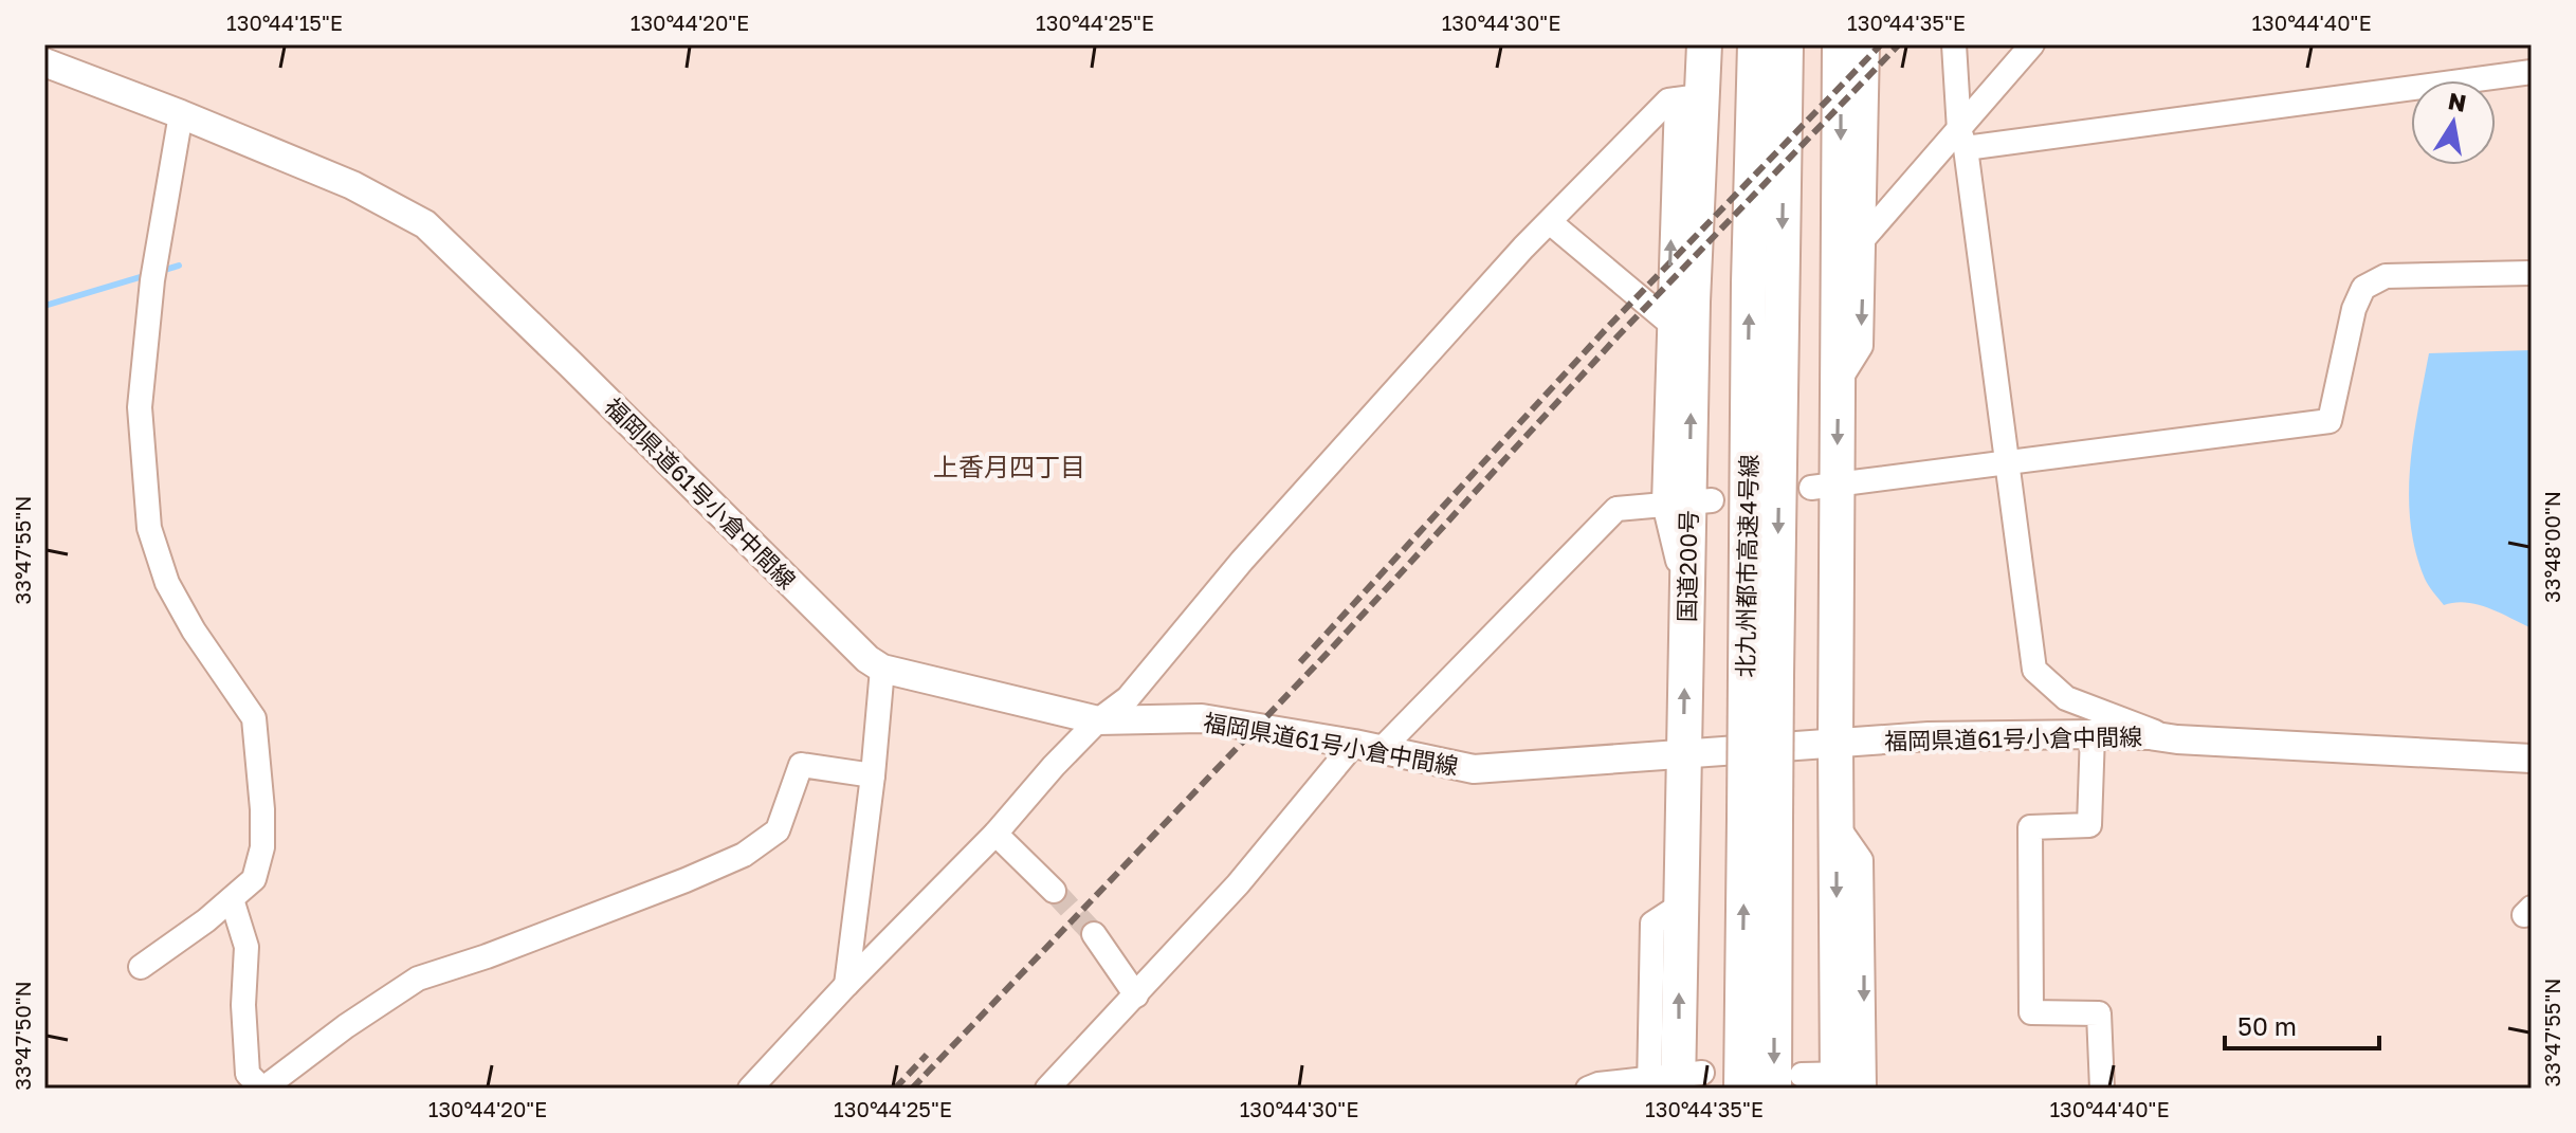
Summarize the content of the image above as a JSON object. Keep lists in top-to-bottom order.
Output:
{
  "streets": {
    "highway": ["国道200号", "北九州都市高速4号線"],
    "main road": ["福岡県道61号小倉中間線"]
  },
  "crossings": [
    ["福岡県道61号小倉中間線", "国道200号"]
  ],
  "districts": ["上香月四丁目"],
  "scale_bar": "50 m",
  "north": "top",
  "coordinates": [
    "130°44'15\"E",
    "130°44'20\"E",
    "130°44'25\"E",
    "130°44'30\"E",
    "130°44'35\"E",
    "130°44'40\"E",
    "33°48'00\"N",
    "33°47'55\"N",
    "33°47'50\"N"
  ]
}
